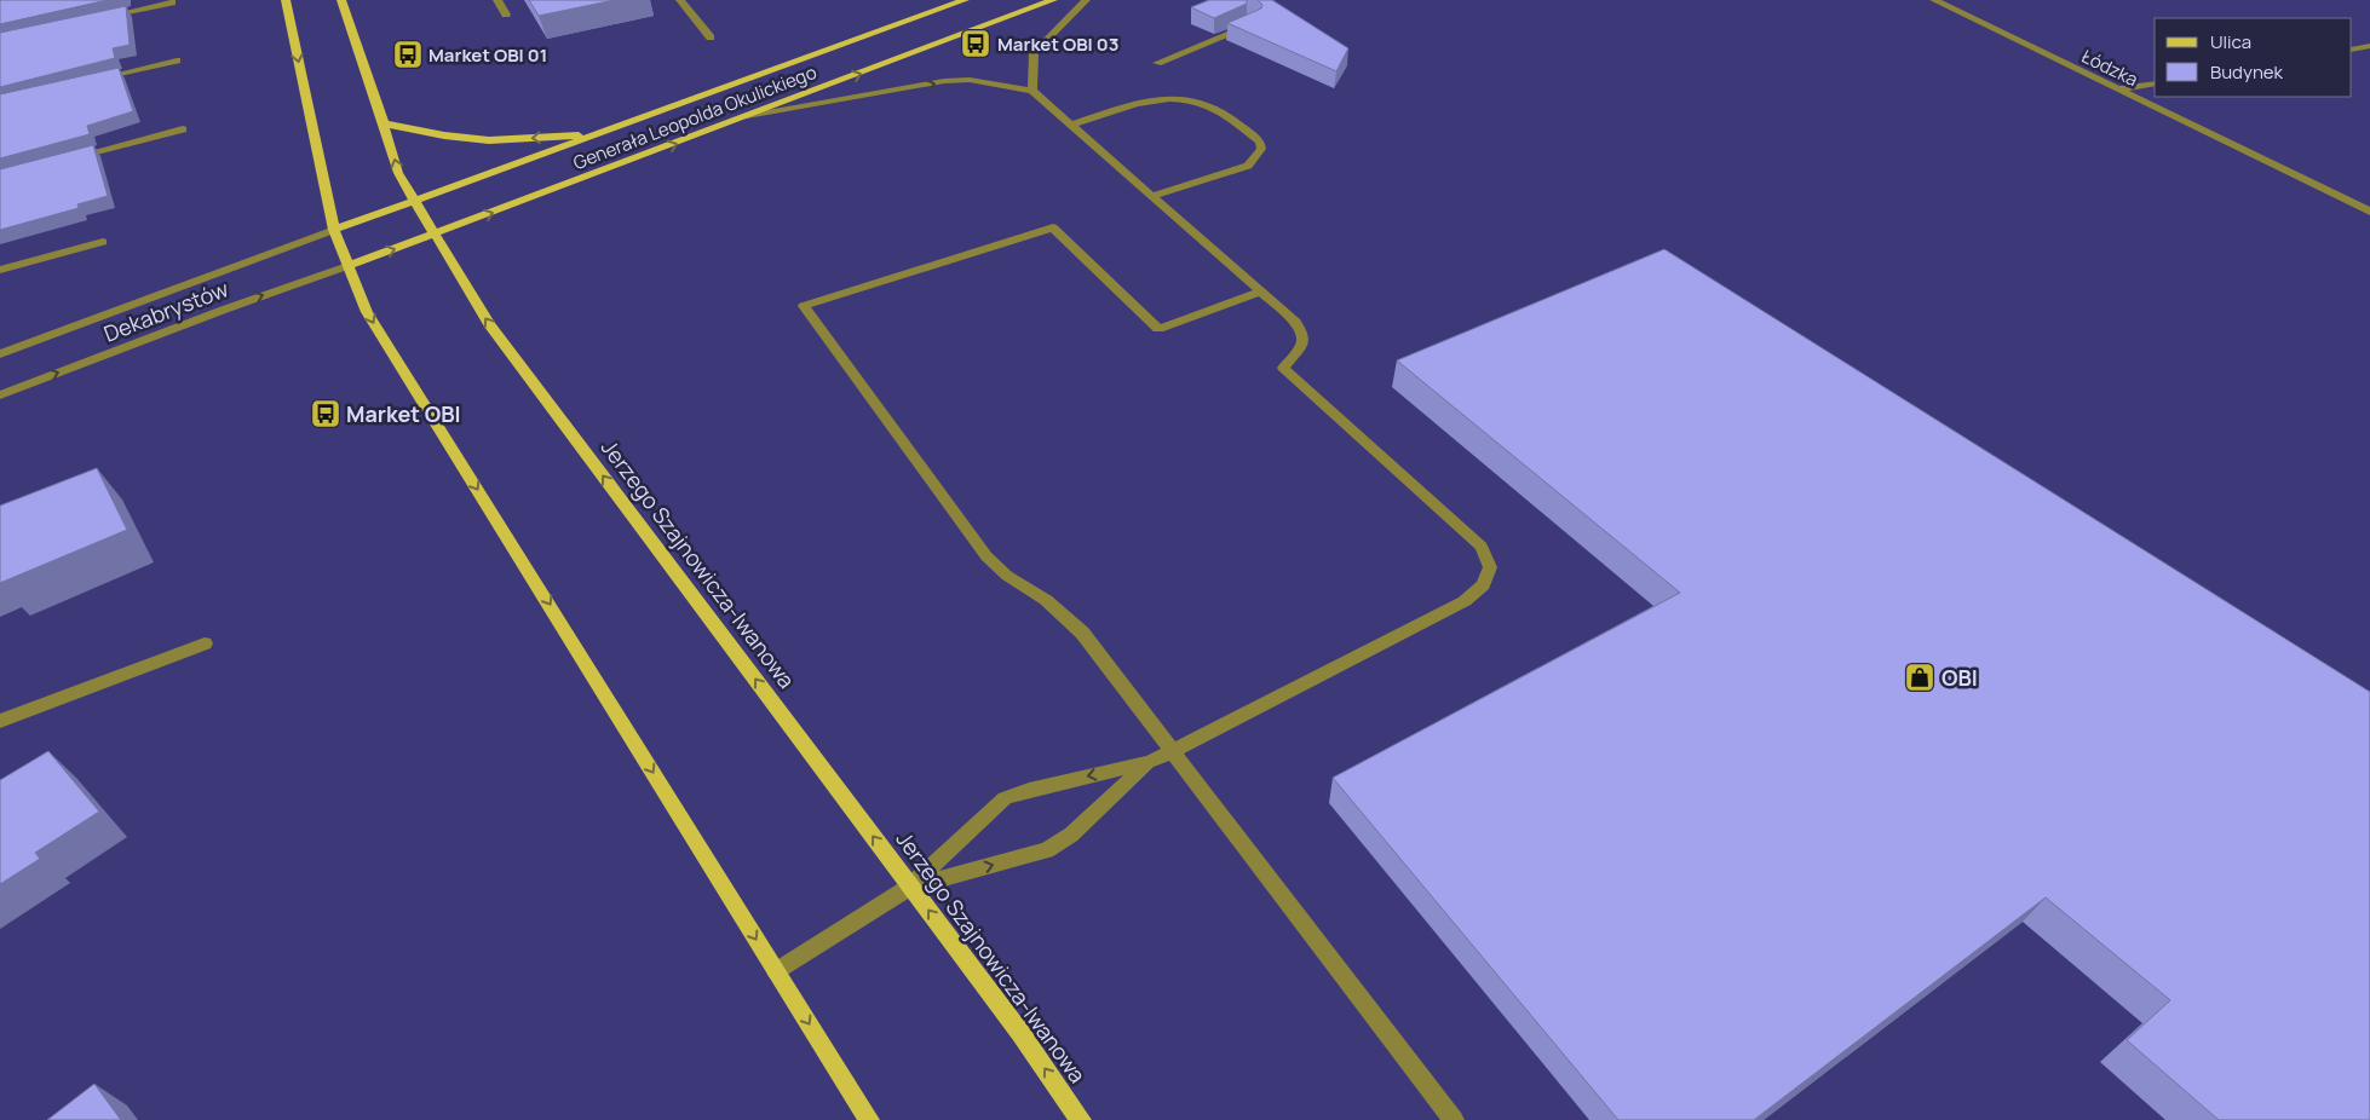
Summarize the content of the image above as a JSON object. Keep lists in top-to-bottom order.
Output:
{
  "streets": {
    "main road": ["Generała Leopolda Okulickiego", "Jerzego Szajnowicza-Iwanowa"],
    "street": ["Łódzka", "Dekabrystów"]
  },
  "crossings": [
    ["Generała Leopolda Okulickiego", "Dekabrystów"],
    ["Generała Leopolda Okulickiego", "Jerzego Szajnowicza-Iwanowa"]
  ],
  "places": {
    "bus stop": ["Market OBI 03", "Market OBI 01", "Market OBI"],
    "shop": ["OBI"]
  },
  "legend": ["Ulica", "Budynek"]
}
